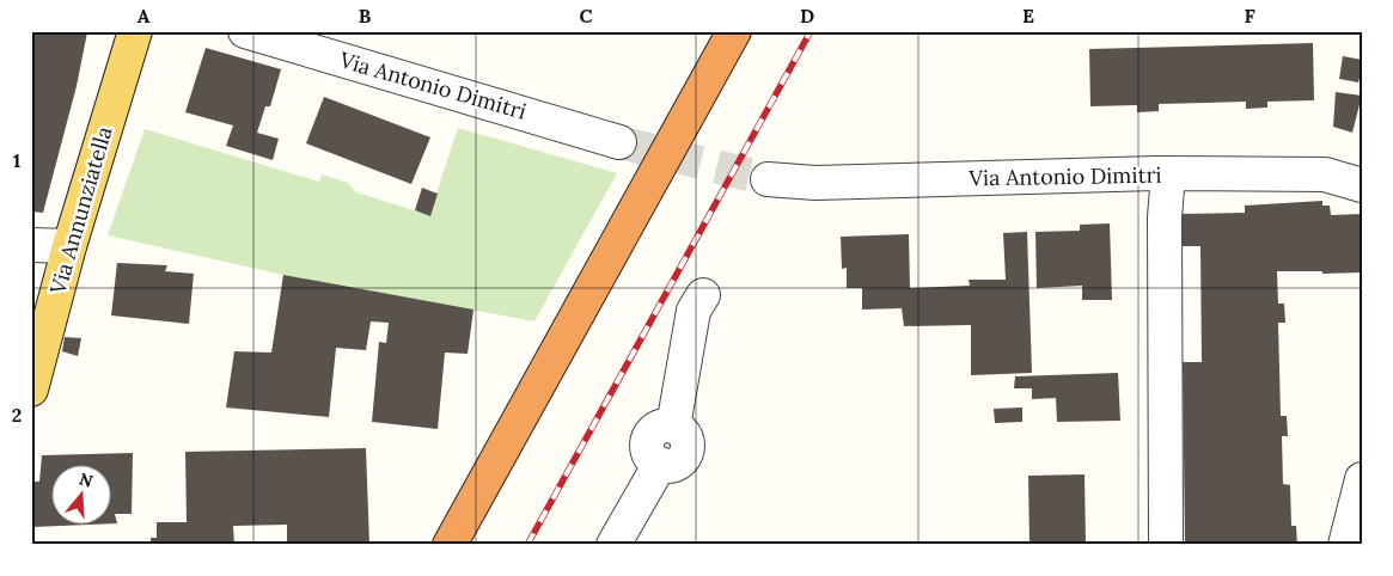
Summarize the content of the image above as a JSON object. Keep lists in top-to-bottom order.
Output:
{
  "streets": {
    "main road": ["Via Annunziatella"],
    "street": ["Via Antonio Dimitri"]
  },
  "north": "top",
  "grid": {
    "columns": [
      "A",
      "B",
      "C",
      "D",
      "E",
      "F"
    ],
    "rows": ["1", "2"]
  }
}
